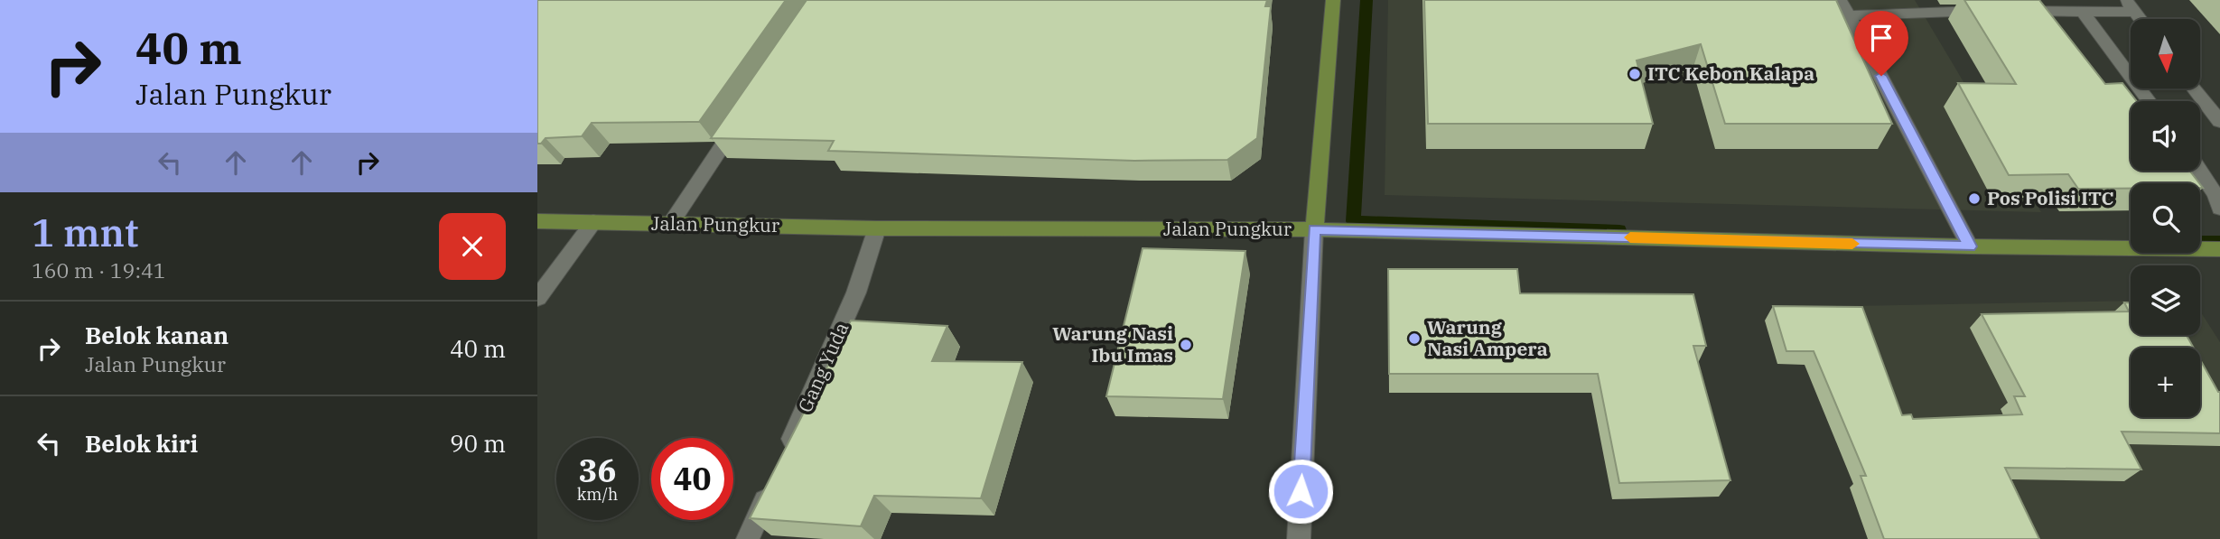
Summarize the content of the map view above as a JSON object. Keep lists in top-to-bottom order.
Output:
{
  "streets": {
    "main road": ["Jalan Pungkur"],
    "street": ["Gang Yuda"]
  },
  "crossings": [
    ["Jalan Pungkur", "Gang Yuda"]
  ],
  "places": [
    "ITC Kebon Kalapa",
    "Pos Polisi ITC",
    "Warung Nasi Ampera",
    "Warung Nasi Ibu Imas"
  ],
  "north": "bottom",
  "page": {
    "turn": ["40 m", "Jalan Pungkur"],
    "map_buttons": "+",
    "heading": ["1 mnt", "160 m · 19:41"],
    "list": [
      {
        "name": "Belok kanan",
        "note": "Jalan Pungkur",
        "value": "40 m"
      },
      {
        "name": "Belok kiri",
        "value": "90 m"
      }
    ],
    "speed": "36 km/h",
    "limit": "40"
  }
}
